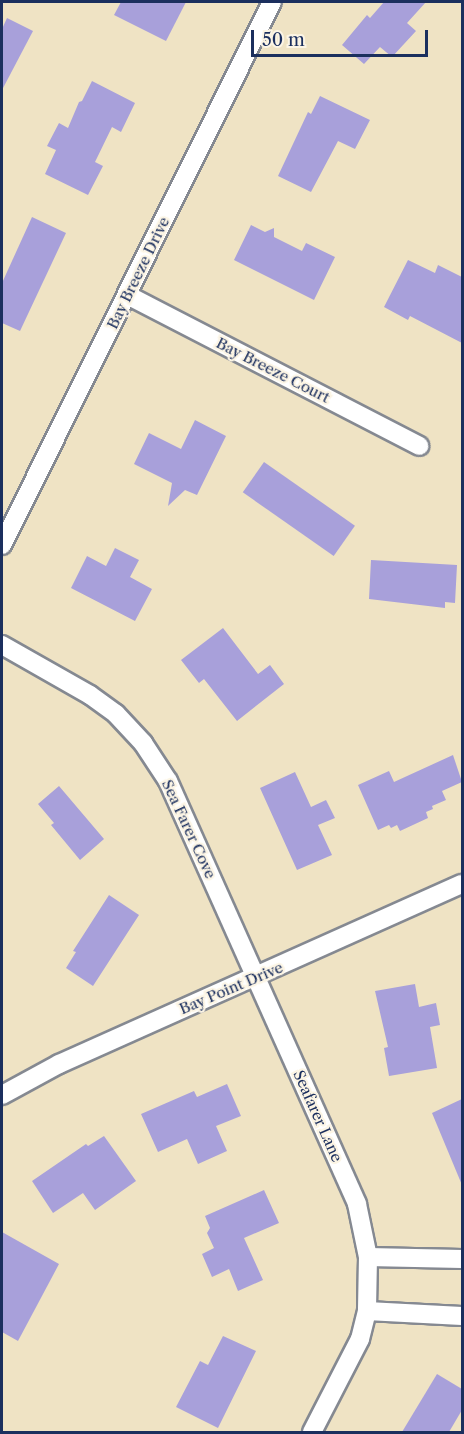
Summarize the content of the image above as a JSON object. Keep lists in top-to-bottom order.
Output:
{
  "streets": {
    "street": [
      "Bay Breeze Drive",
      "Bay Breeze Court",
      "Sea Farer Cove",
      "Bay Point Drive",
      "Seafarer Lane"
    ]
  },
  "crossings": [
    ["Bay Breeze Drive", "Bay Breeze Court"],
    ["Sea Farer Cove", "Bay Point Drive"],
    ["Sea Farer Cove", "Seafarer Lane"],
    ["Bay Point Drive", "Seafarer Lane"]
  ],
  "scale_bar": "50 m"
}
